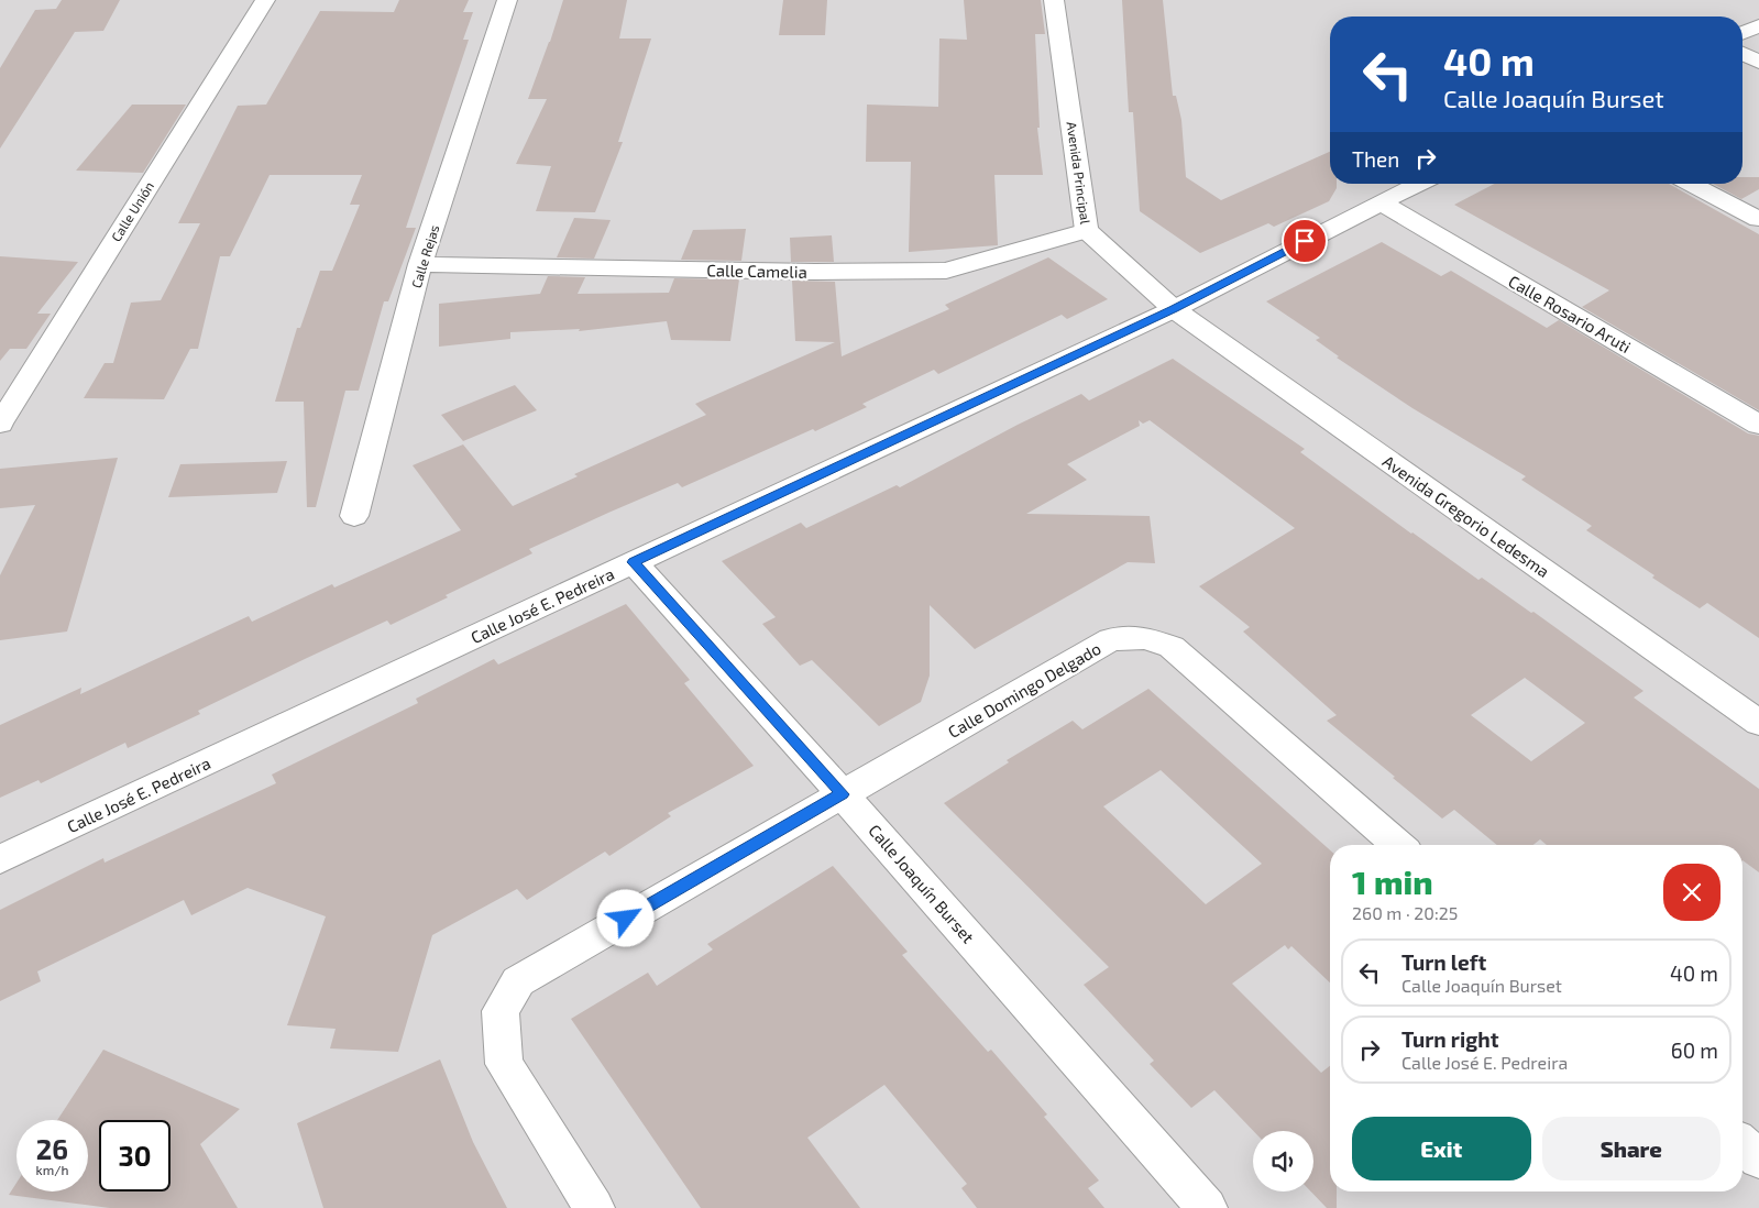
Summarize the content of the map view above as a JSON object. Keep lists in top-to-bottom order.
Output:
{
  "streets": {
    "street": [
      "Avenida Principal",
      "Calle Unión",
      "Calle Rejas",
      "Calle Camelia",
      "Calle Rosario Aruti",
      "Avenida Gregorio Ledesma",
      "Calle José E. Pedreira",
      "Calle Domingo Delgado",
      "Calle Joaquín Burset"
    ]
  },
  "crossings": [
    ["Avenida Principal", "Calle Camelia"],
    ["Avenida Principal", "Avenida Gregorio Ledesma"],
    ["Avenida Principal", "Calle José E. Pedreira"],
    ["Calle Rejas", "Calle Camelia"],
    ["Calle Rosario Aruti", "Calle José E. Pedreira"],
    ["Avenida Gregorio Ledesma", "Calle José E. Pedreira"],
    ["Calle José E. Pedreira", "Calle Joaquín Burset"],
    ["Calle Domingo Delgado", "Calle Joaquín Burset"]
  ],
  "page": {
    "turn": ["40 m", "Calle Joaquín Burset"],
    "then": "Then",
    "heading": ["1 min", "260 m · 20:25"],
    "list": [
      {
        "name": "Turn left",
        "note": "Calle Joaquín Burset",
        "value": "40 m"
      },
      {
        "name": "Turn right",
        "note": "Calle José E. Pedreira",
        "value": "60 m"
      }
    ],
    "buttons": ["Exit", "Share"],
    "speed": "26 km/h",
    "limit": "30"
  }
}
